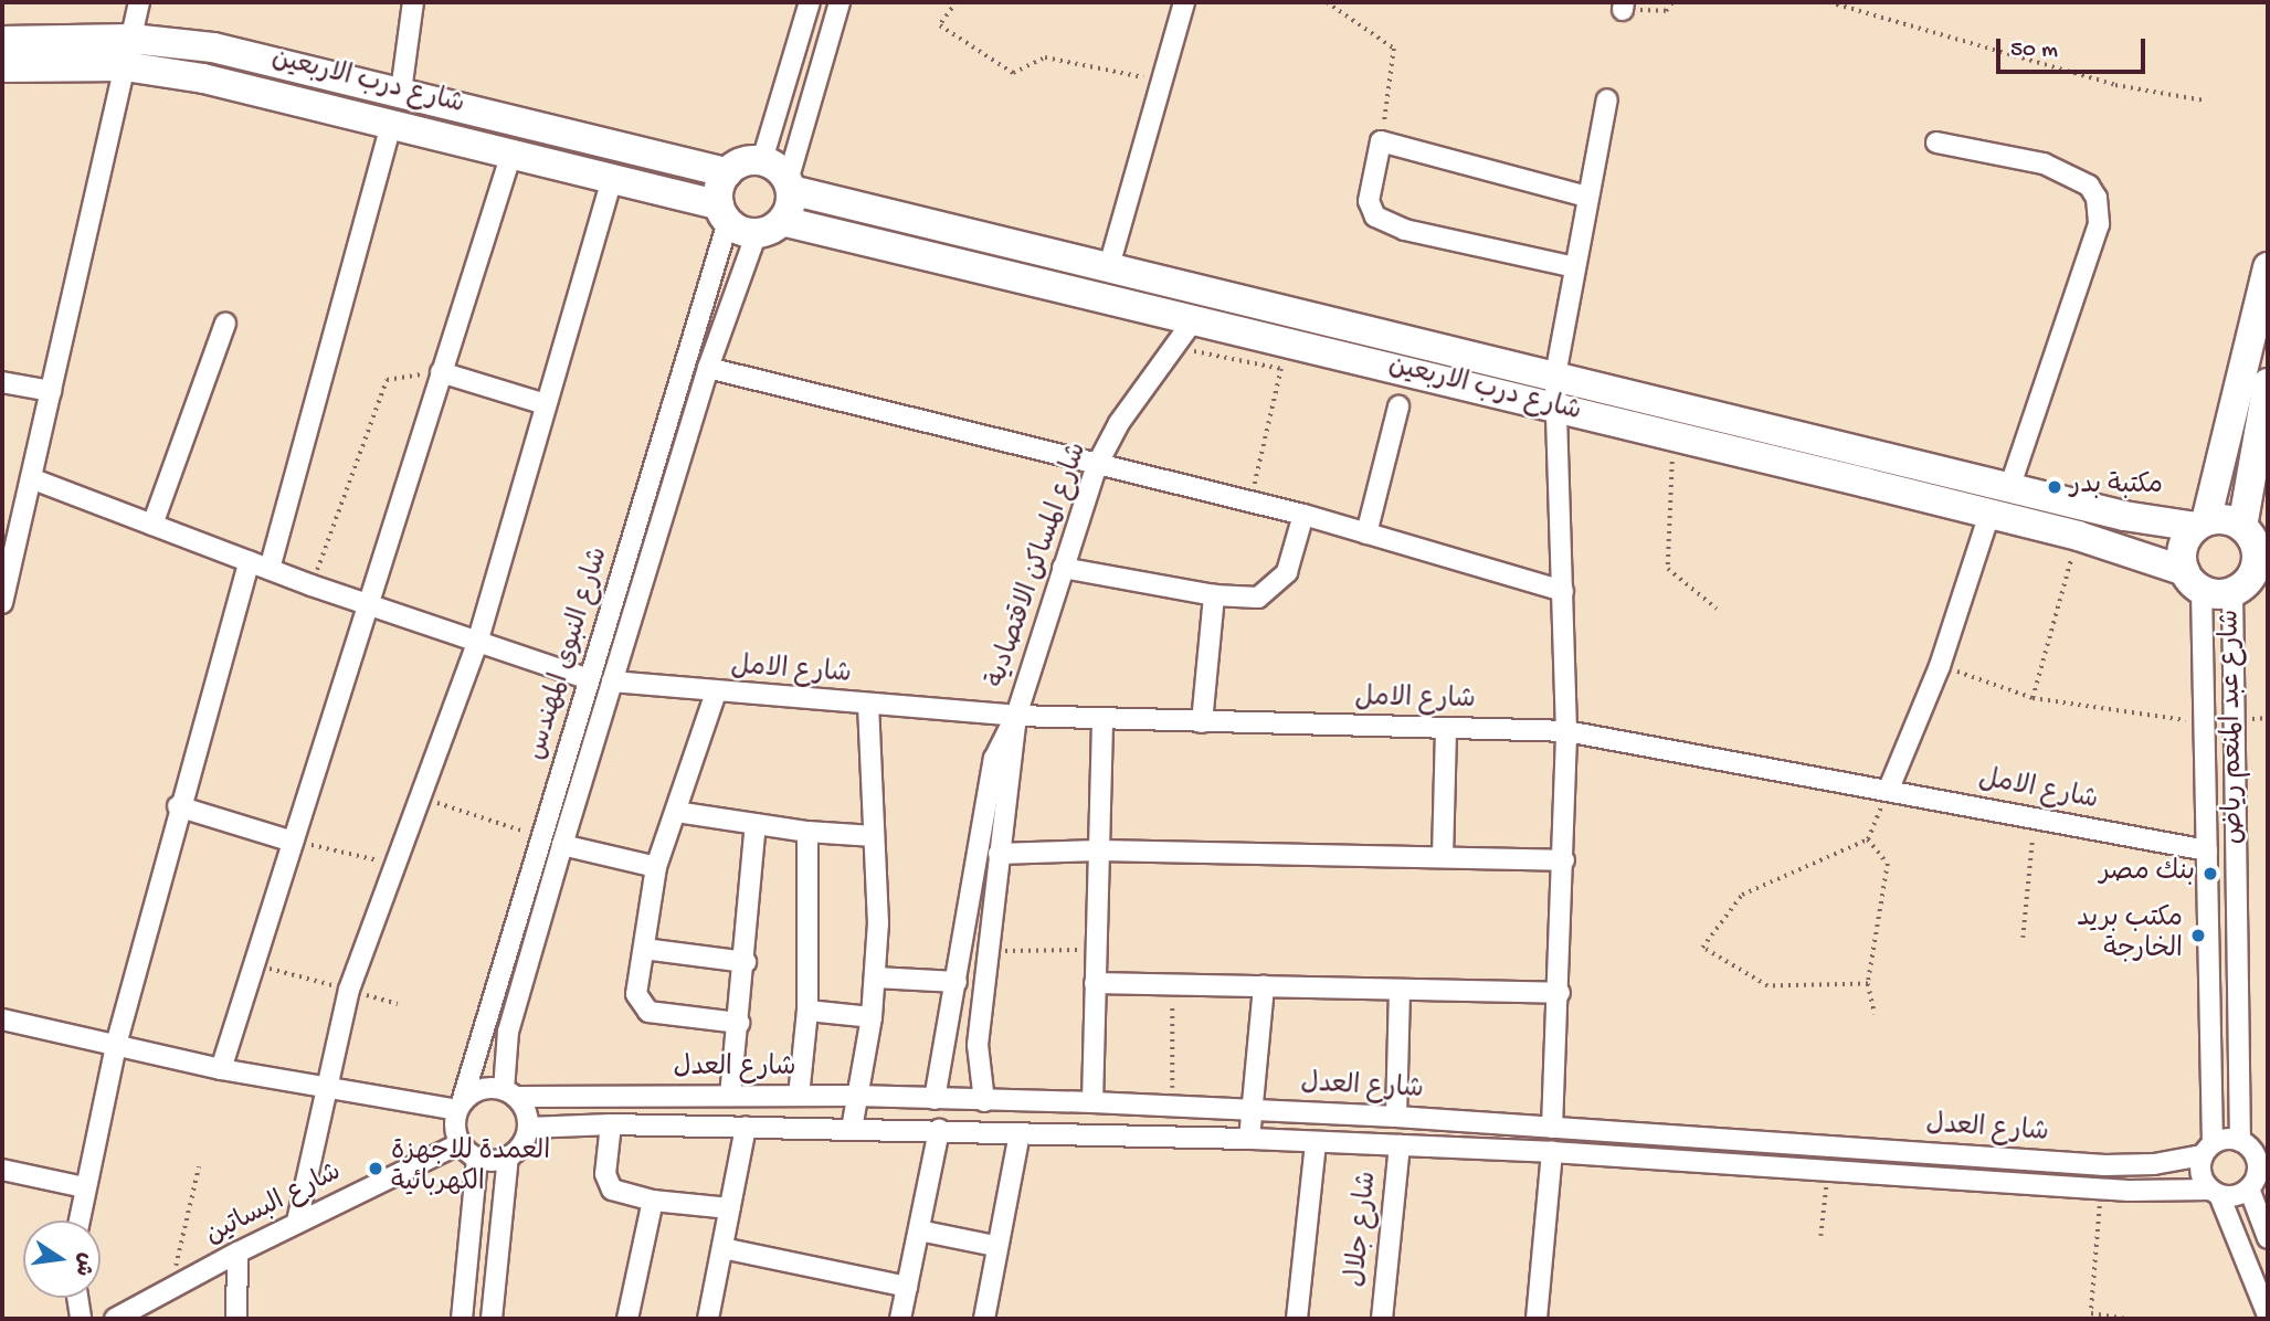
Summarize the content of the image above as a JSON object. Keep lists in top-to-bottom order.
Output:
{
  "streets": {
    "highway": ["شارع درب الاربعين"],
    "street": [
      "شارع المساكن الاقتصادية",
      "شارع النبوى المهندس",
      "شارع الامل",
      "شارع عبد المنعم رياض",
      "شارع العدل",
      "شارع البساتين",
      "شارع جلال"
    ]
  },
  "crossings": [
    ["شارع درب الاربعين", "شارع المساكن الاقتصادية"],
    ["شارع درب الاربعين", "شارع النبوى المهندس"],
    ["شارع درب الاربعين", "شارع عبد المنعم رياض"],
    ["شارع المساكن الاقتصادية", "شارع الامل"],
    ["شارع المساكن الاقتصادية", "شارع العدل"],
    ["شارع النبوى المهندس", "شارع الامل"],
    ["شارع النبوى المهندس", "شارع العدل"],
    ["شارع النبوى المهندس", "شارع البساتين"],
    ["شارع الامل", "شارع عبد المنعم رياض"],
    ["شارع عبد المنعم رياض", "شارع العدل"],
    ["شارع العدل", "شارع البساتين"],
    ["شارع العدل", "شارع جلال"]
  ],
  "places": [
    "مكتبة بدر",
    "بنك مصر",
    "مكتب بريد الخارجة",
    "العمدة للاجهزة الكهربائية"
  ],
  "scale_bar": "50 m",
  "north": "right"
}
